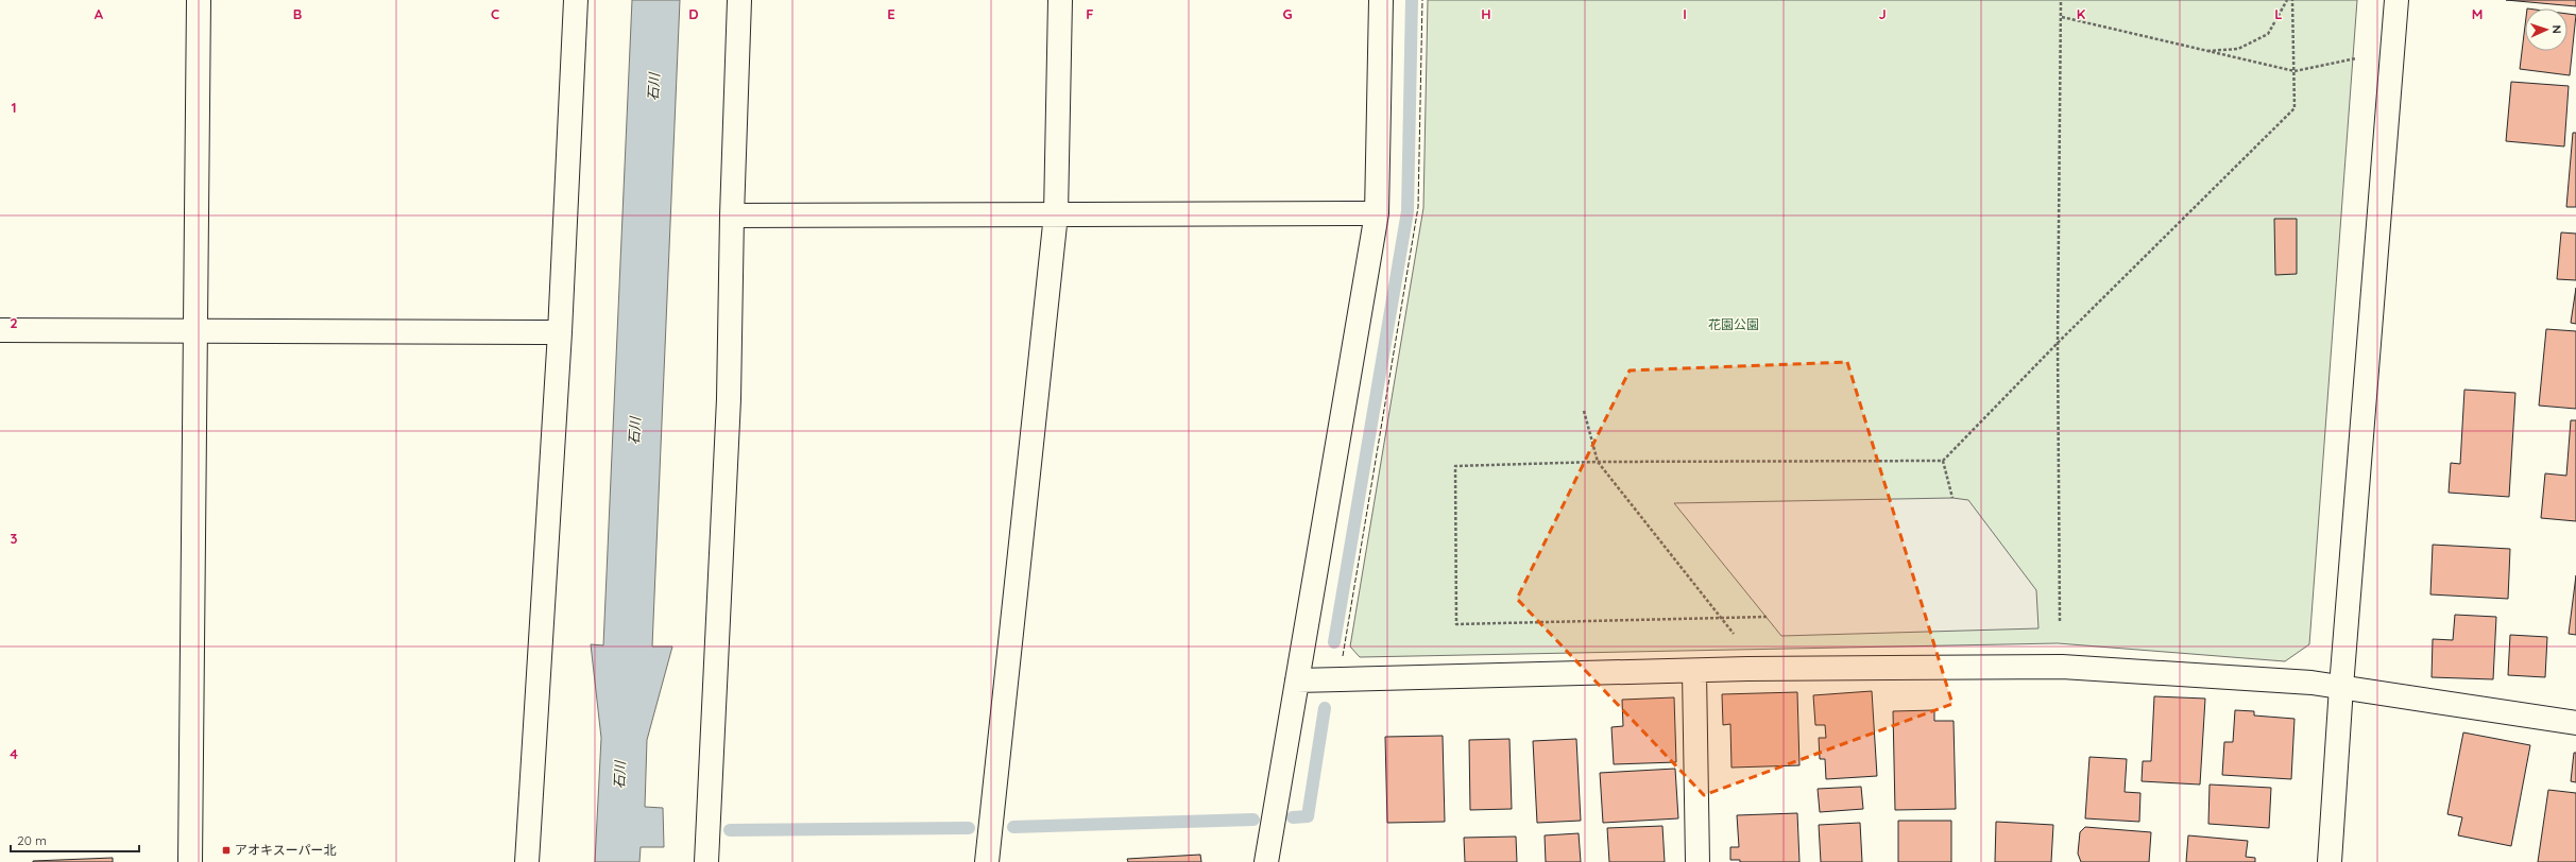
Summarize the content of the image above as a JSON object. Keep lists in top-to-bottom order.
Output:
{
  "water": ["石川"],
  "parks": ["花園公園"],
  "places": {
    "transit": ["アオキスーパー北"]
  },
  "scale_bar": "20 m",
  "north": "right",
  "grid": {
    "columns": [
      "A",
      "B",
      "C",
      "D",
      "E",
      "F",
      "G",
      "H",
      "I",
      "J",
      "K",
      "L",
      "M"
    ],
    "rows": [
      "1",
      "2",
      "3",
      "4"
    ]
  }
}
